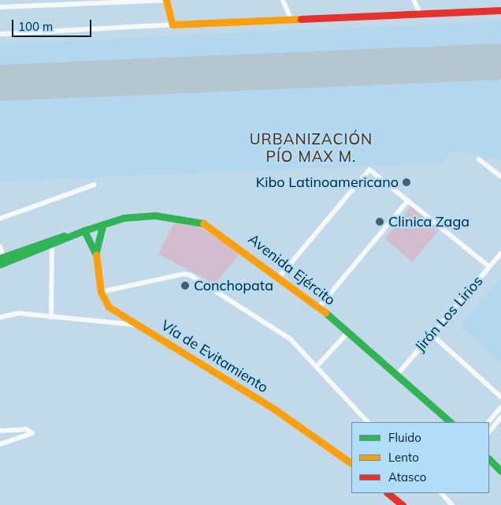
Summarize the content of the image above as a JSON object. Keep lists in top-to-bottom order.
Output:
{
  "streets": {
    "main road": ["Avenida Ejército", "Vía de Evitamiento"],
    "street": ["Jirón Los Lirios"]
  },
  "crossings": [
    ["Avenida Ejército", "Jirón Los Lirios"],
    ["Avenida Ejército", "Vía de Evitamiento"]
  ],
  "districts": ["URBANIZACIÓN PÍO MAX M."],
  "places": ["Kibo Latinoamericano", "Clinica Zaga", "Conchopata"],
  "legend": ["Fluido", "Lento", "Atasco"],
  "scale_bar": "100 m"
}
